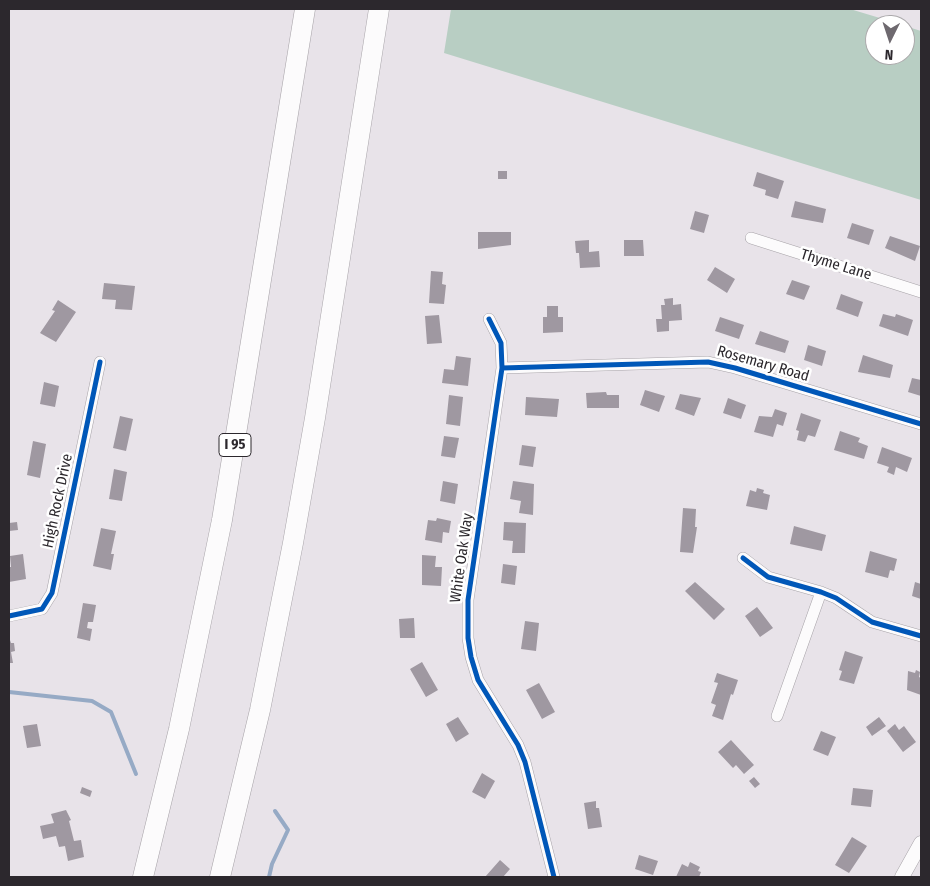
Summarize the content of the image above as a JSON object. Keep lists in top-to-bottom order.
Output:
{
  "streets": {
    "highway": ["I 95"],
    "street": [
      "Thyme Lane",
      "Rosemary Road",
      "High Rock Drive",
      "White Oak Way"
    ]
  },
  "crossings": [
    ["Rosemary Road", "White Oak Way"]
  ],
  "north": "bottom"
}
